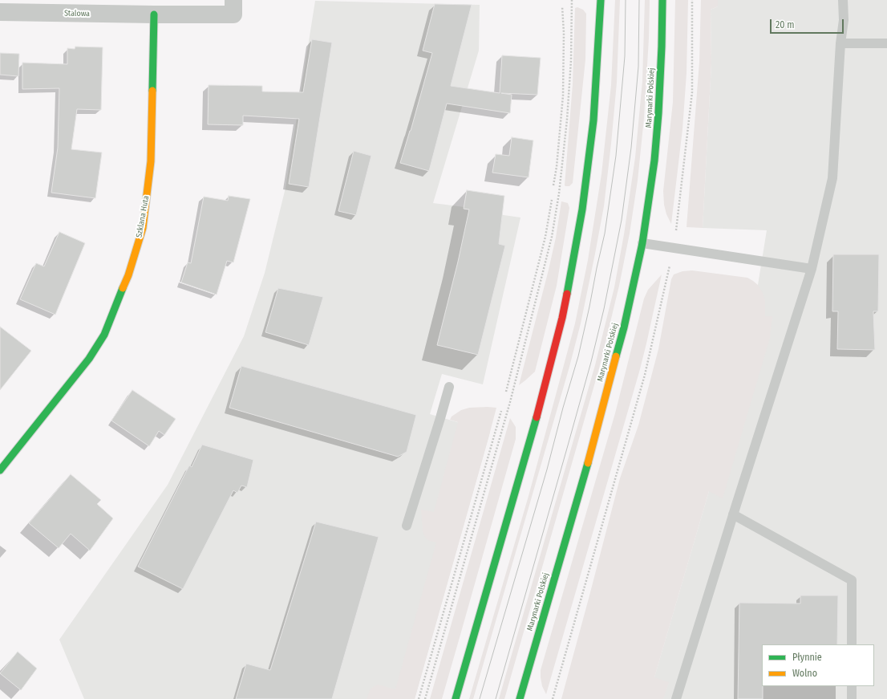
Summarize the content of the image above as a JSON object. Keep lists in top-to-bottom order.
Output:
{
  "streets": {
    "main road": ["Marynarki Polskiej", "Szklana Huta"],
    "street": ["Stalowa"]
  },
  "crossings": [
    ["Stalowa", "Szklana Huta"]
  ],
  "legend": ["Płynnie", "Wolno"],
  "scale_bar": "20 m"
}
